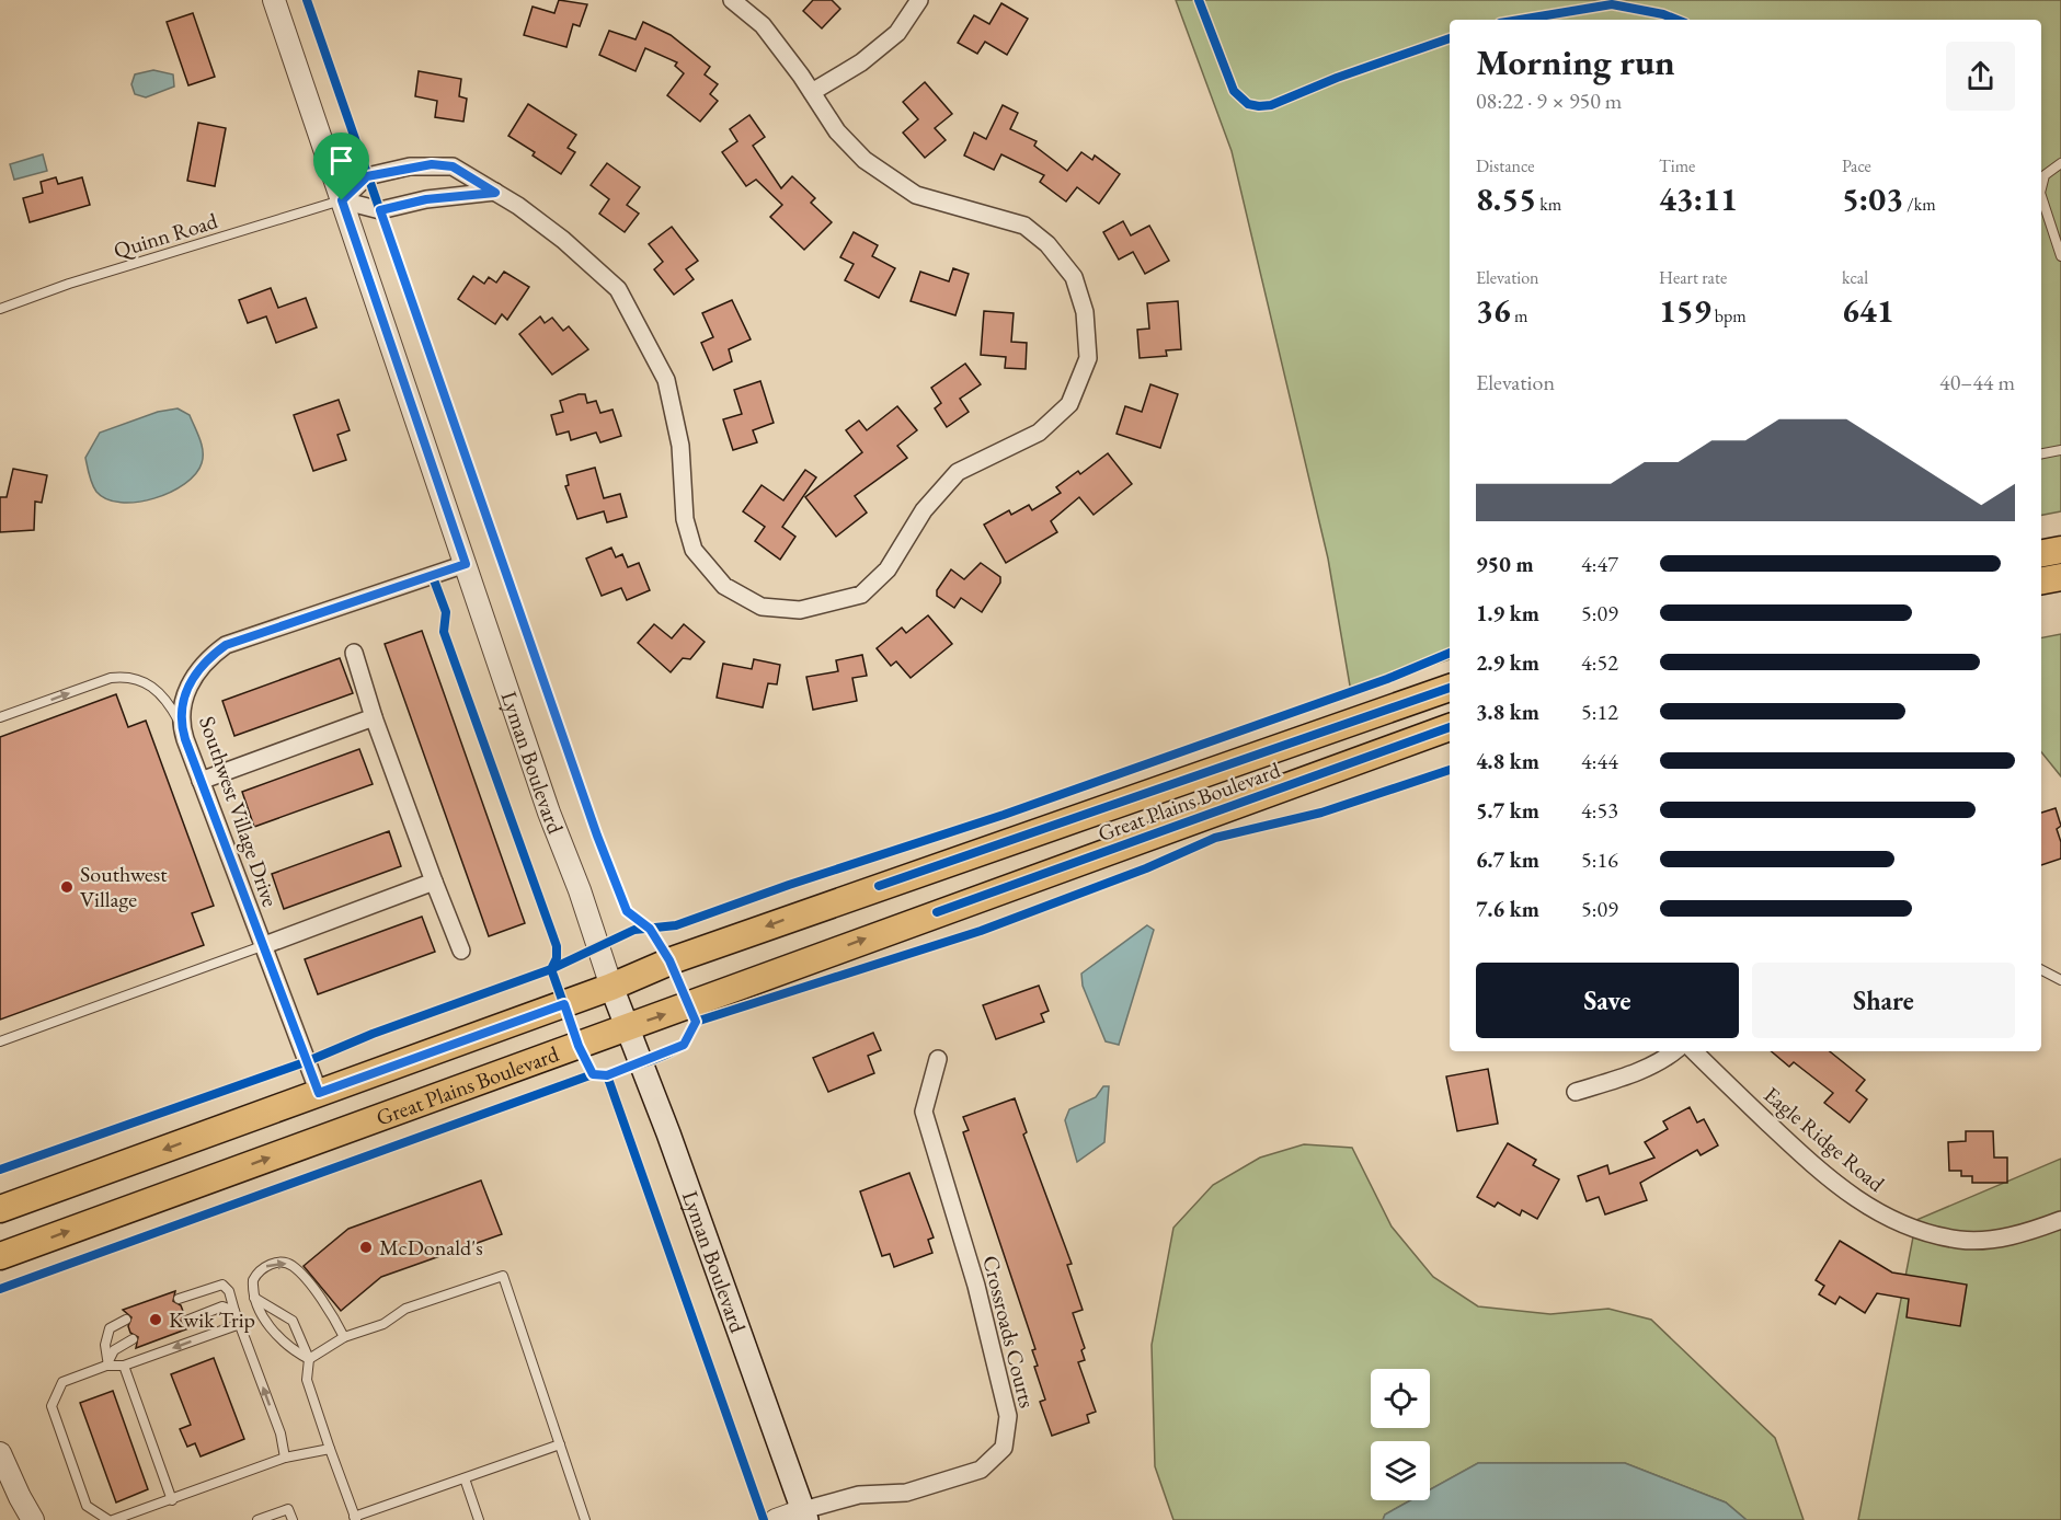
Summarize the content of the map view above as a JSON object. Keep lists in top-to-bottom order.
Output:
{
  "streets": {
    "main road": ["Lyman Boulevard", "Great Plains Boulevard"],
    "street": ["Southwest Village Drive", "Eagle Ridge Road", "Crossroads Courts"],
    "lane": ["Quinn Road"]
  },
  "crossings": [
    ["Quinn Road", "Lyman Boulevard"],
    ["Lyman Boulevard", "Great Plains Boulevard"],
    ["Lyman Boulevard", "Southwest Village Drive"],
    ["Lyman Boulevard", "Crossroads Courts"],
    ["Great Plains Boulevard", "Southwest Village Drive"]
  ],
  "places": ["Southwest Village", "McDonald's", "Kwik Trip"],
  "page": {
    "heading": ["Morning run", "08:22 · 9 × 950 m"],
    "stats": [
      ["Distance", "8.55 km"],
      ["Time", "43:11"],
      ["Pace", "5:03 /km"],
      ["Elevation", "36 m"],
      ["Heart rate", "159 bpm"],
      ["kcal", "641"]
    ],
    "chart": ["Elevation", "40–44 m"],
    "list": [
      {
        "name": "950 m",
        "note": "4:47"
      },
      {
        "name": "1.9 km",
        "note": "5:09"
      },
      {
        "name": "2.9 km",
        "note": "4:52"
      },
      {
        "name": "3.8 km",
        "note": "5:12"
      },
      {
        "name": "4.8 km",
        "note": "4:44"
      },
      {
        "name": "5.7 km",
        "note": "4:53"
      },
      {
        "name": "6.7 km",
        "note": "5:16"
      },
      {
        "name": "7.6 km",
        "note": "5:09"
      }
    ],
    "buttons": ["Save", "Share"]
  }
}
